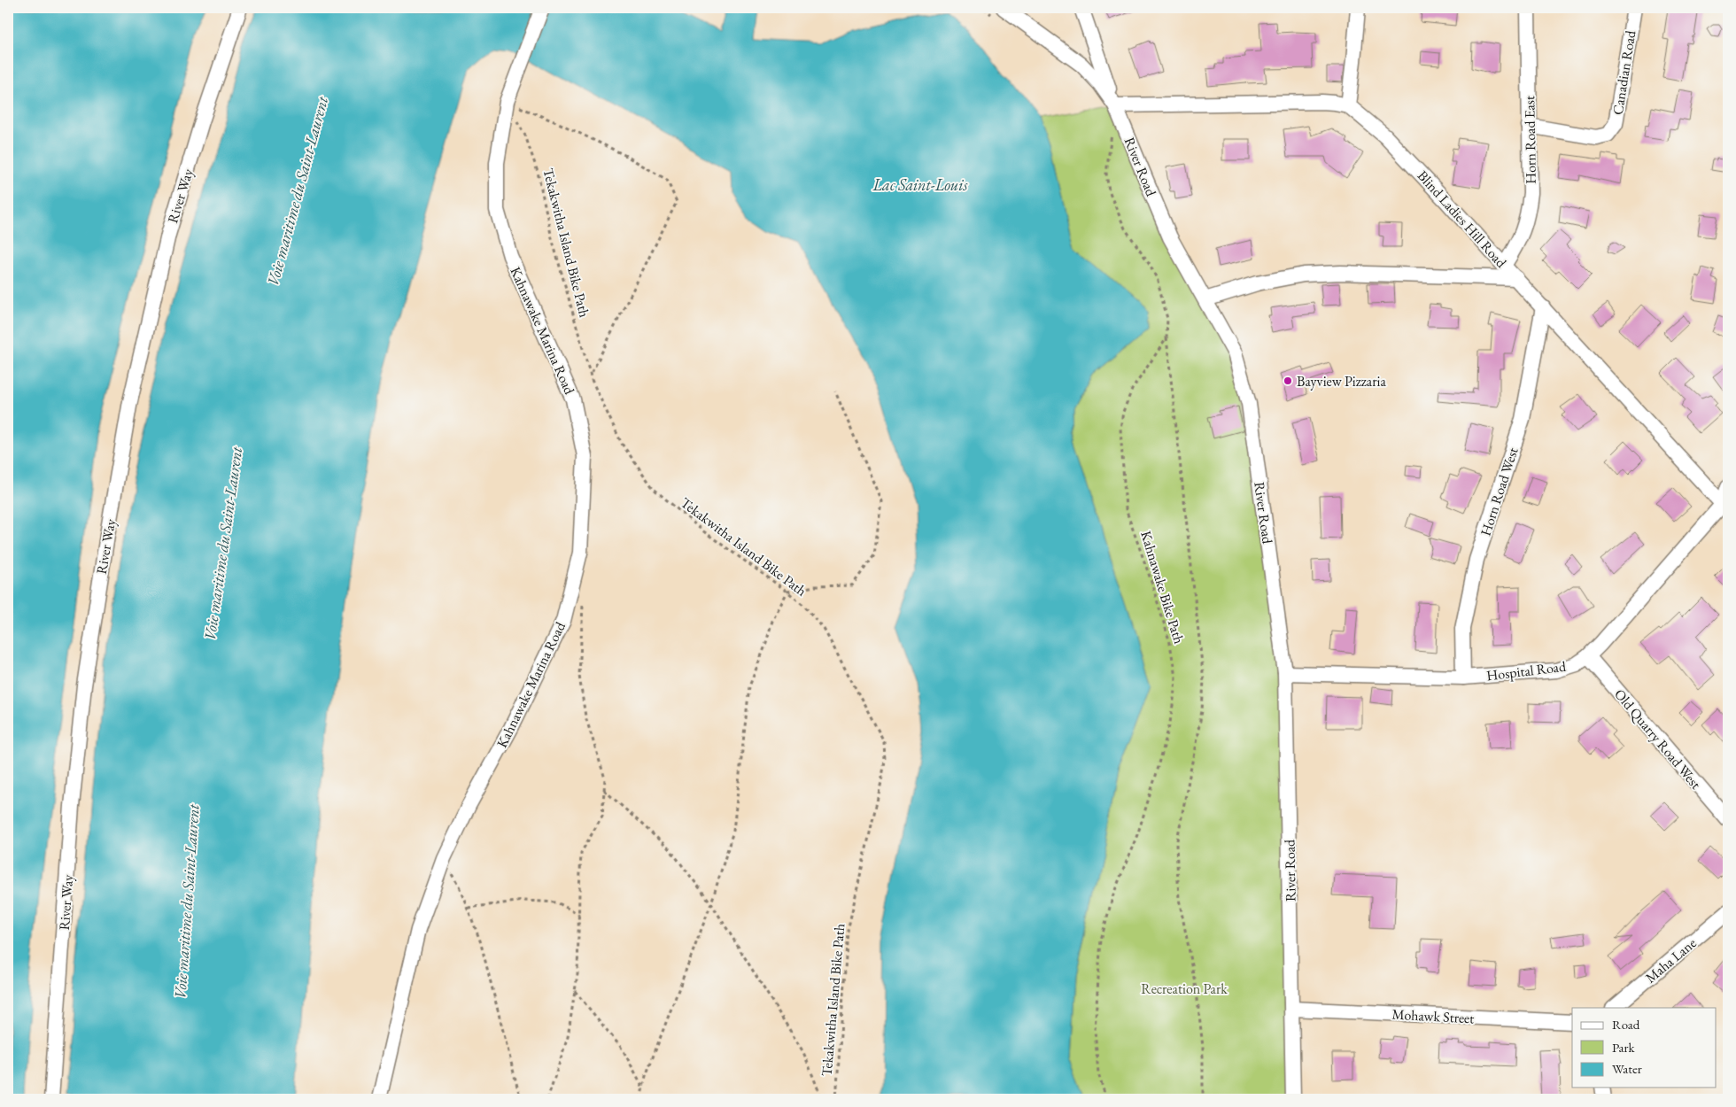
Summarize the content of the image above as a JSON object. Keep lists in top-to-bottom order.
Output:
{
  "streets": {
    "street": [
      "Canadian Road",
      "Horn Road East",
      "River Road",
      "River Way",
      "Blind Ladies Hill Road",
      "Kahnawake Marina Road",
      "Horn Road West",
      "Hospital Road",
      "Old Quarry Road West",
      "Maha Lane",
      "Mohawk Street"
    ],
    "path": ["Tekakwitha Island Bike Path", "Kahnawake Bike Path"]
  },
  "crossings": [
    ["Canadian Road", "Horn Road East"],
    ["Horn Road East", "Blind Ladies Hill Road"],
    ["River Road", "Hospital Road"],
    ["River Road", "Mohawk Street"],
    ["Blind Ladies Hill Road", "Horn Road West"],
    ["Blind Ladies Hill Road", "Hospital Road"],
    ["Tekakwitha Island Bike Path", "Kahnawake Marina Road"],
    ["Horn Road West", "Hospital Road"],
    ["Hospital Road", "Old Quarry Road West"]
  ],
  "water": ["Lac Saint-Louis", "Voie maritime du Saint-Laurent"],
  "parks": ["Recreation Park"],
  "places": ["Bayview Pizzaria"],
  "legend": ["Road", "Park", "Water"]
}
